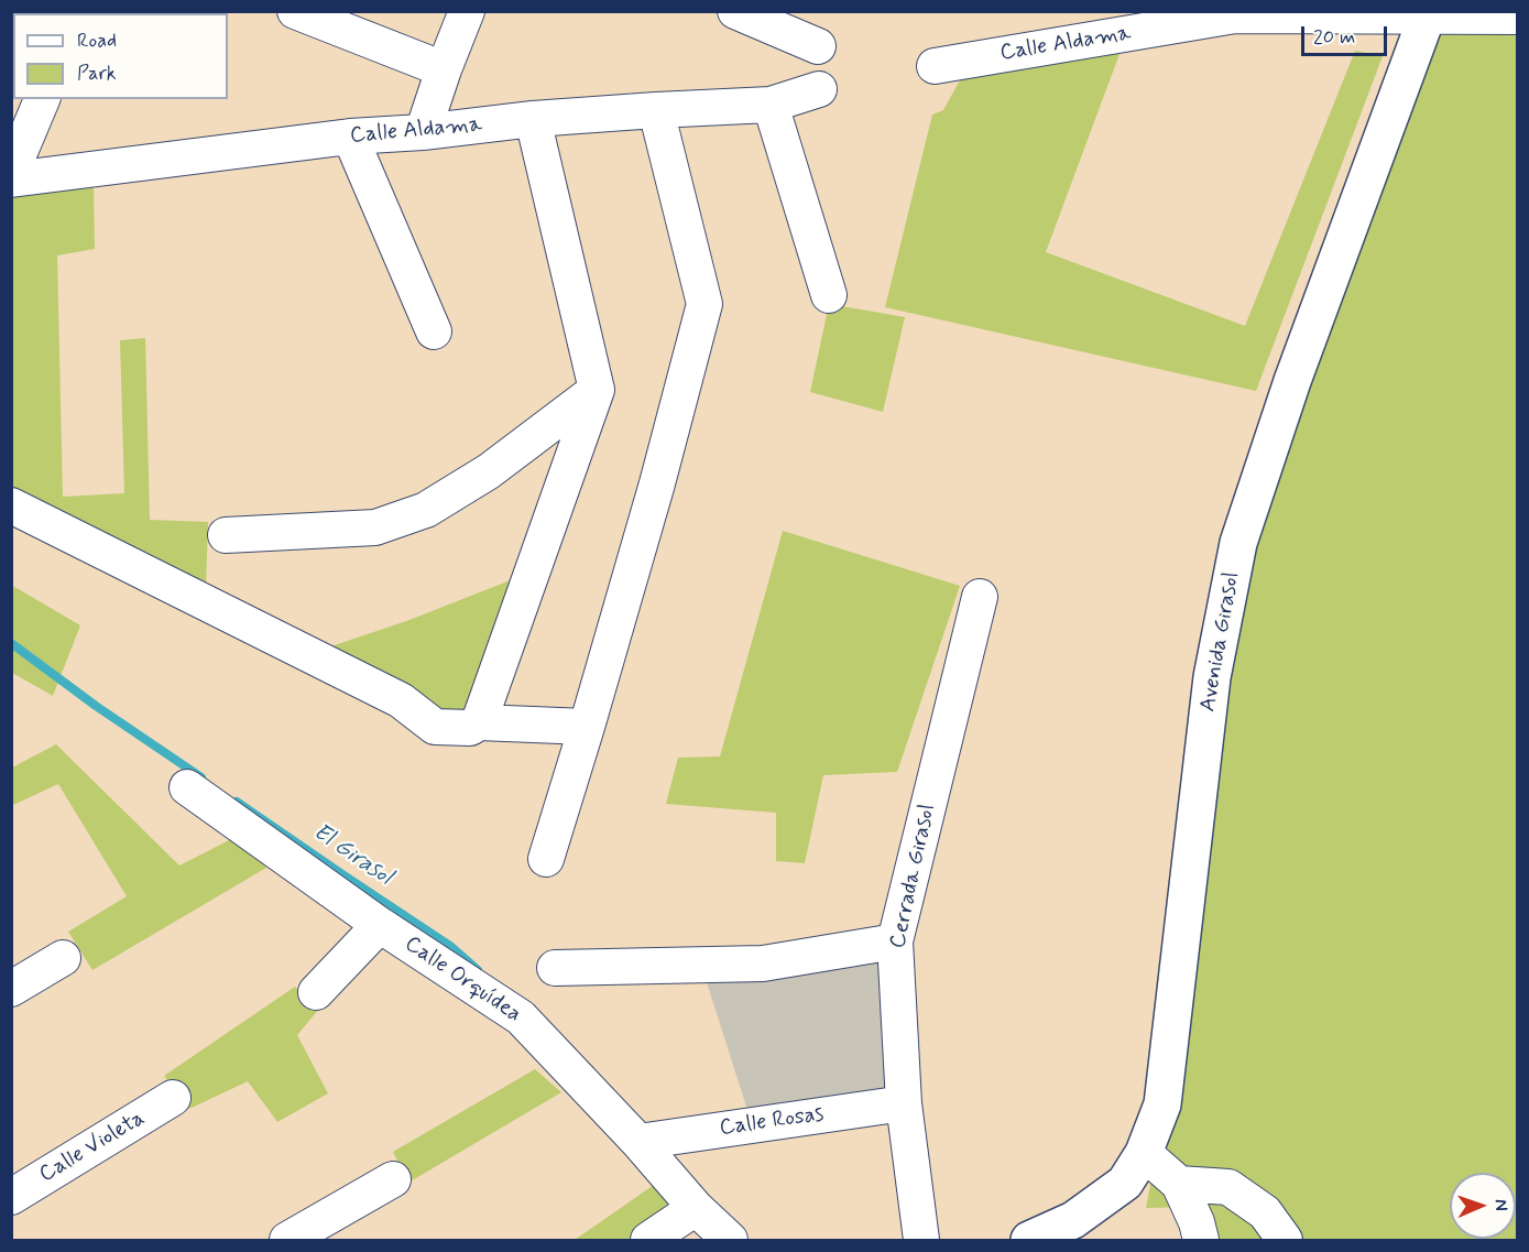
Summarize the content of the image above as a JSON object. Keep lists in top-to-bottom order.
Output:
{
  "streets": {
    "street": [
      "Calle Aldama",
      "Avenida Girasol",
      "Cerrada Girasol",
      "Calle Orquídea",
      "Calle Rosas",
      "Calle Violeta"
    ]
  },
  "crossings": [
    ["Calle Aldama", "Avenida Girasol"],
    ["Cerrada Girasol", "Calle Rosas"],
    ["Calle Orquídea", "Calle Rosas"]
  ],
  "water": ["El Girasol"],
  "legend": ["Road", "Park"],
  "scale_bar": "20 m",
  "north": "right"
}
